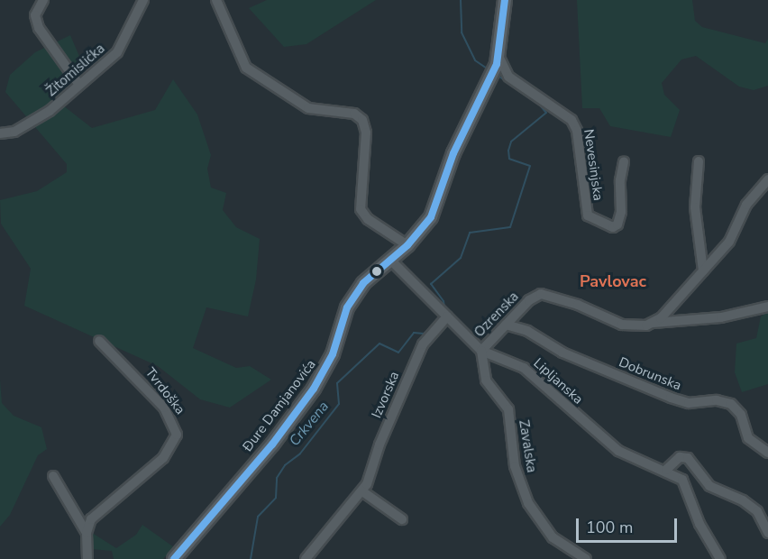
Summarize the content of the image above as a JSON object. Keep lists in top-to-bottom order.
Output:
{
  "streets": {
    "main road": ["Đure Damjanovića"],
    "street": [
      "Žitomislićka",
      "Nevesinjska",
      "Ozrenska",
      "Dobrunska",
      "Lipljanska",
      "Tvrdoška",
      "Izvorska",
      "Zavalska"
    ]
  },
  "crossings": [
    ["Nevesinjska", "Đure Damjanovića"],
    ["Ozrenska", "Dobrunska"],
    ["Ozrenska", "Lipljanska"],
    ["Ozrenska", "Zavalska"],
    ["Lipljanska", "Izvorska"],
    ["Lipljanska", "Đure Damjanovića"],
    ["Lipljanska", "Zavalska"]
  ],
  "districts": ["Pavlovac"],
  "water": ["Crkvena"],
  "scale_bar": "100 m"
}
